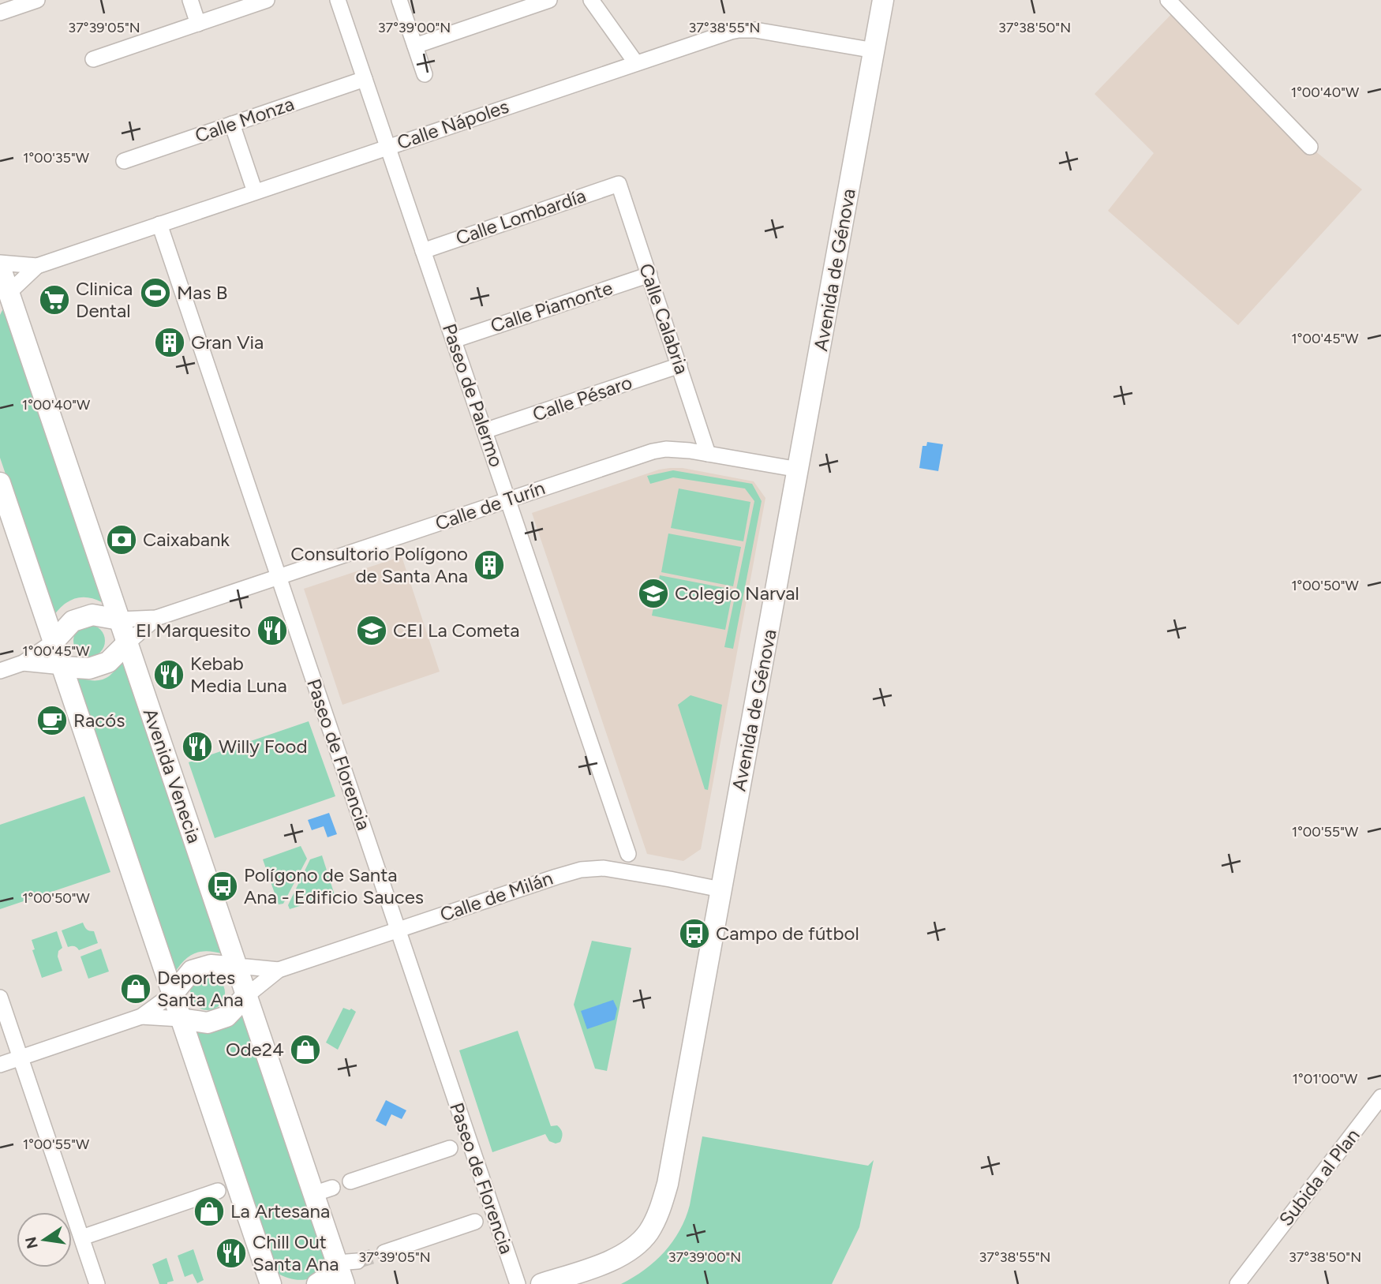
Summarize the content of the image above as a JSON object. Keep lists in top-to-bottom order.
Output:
{
  "streets": {
    "street": [
      "Calle Monza",
      "Calle Nápoles",
      "Calle Lombardía",
      "Avenida de Génova",
      "Calle Piamonte",
      "Calle Calabria",
      "Paseo de Palermo",
      "Calle Pésaro",
      "Calle de Turín",
      "Paseo de Florencia",
      "Avenida Venecia",
      "Calle de Milán",
      "Subida al Plan"
    ]
  },
  "crossings": [
    ["Calle Monza", "Paseo de Palermo"],
    ["Calle Nápoles", "Avenida de Génova"],
    ["Calle Nápoles", "Paseo de Palermo"],
    ["Calle Nápoles", "Paseo de Florencia"],
    ["Calle Nápoles", "Avenida Venecia"],
    ["Calle Lombardía", "Calle Calabria"],
    ["Calle Lombardía", "Paseo de Palermo"],
    ["Avenida de Génova", "Calle de Turín"],
    ["Avenida de Génova", "Calle de Milán"],
    ["Calle Piamonte", "Calle Calabria"],
    ["Calle Piamonte", "Paseo de Palermo"],
    ["Calle Calabria", "Calle Pésaro"],
    ["Calle Calabria", "Calle de Turín"],
    ["Paseo de Palermo", "Calle Pésaro"],
    ["Paseo de Palermo", "Calle de Turín"],
    ["Calle de Turín", "Paseo de Florencia"],
    ["Calle de Turín", "Avenida Venecia"],
    ["Paseo de Florencia", "Calle de Milán"],
    ["Avenida Venecia", "Calle de Milán"]
  ],
  "places": {
    "sports": ["Mas B"],
    "supermarket": ["Clinica Dental"],
    "building": ["Gran Via", "Consultorio Polígono de Santa Ana"],
    "bank": ["Caixabank"],
    "school or university": ["Colegio Narval", "CEI La Cometa"],
    "restaurant": [
      "El Marquesito",
      "Kebab Media Luna",
      "Willy Food",
      "Chill Out Santa Ana"
    ],
    "cafe": ["Racós"],
    "bus stop": ["Polígono de Santa Ana - Edificio Sauces", "Campo de fútbol"],
    "shop": ["Deportes Santa Ana", "Ode24", "La Artesana"]
  },
  "north": "left",
  "coordinates": [
    "37°39'05\"N",
    "37°39'00\"N",
    "37°38'55\"N",
    "37°38'50\"N",
    "1°00'40\"W",
    "1°00'35\"W",
    "1°00'45\"W",
    "1°00'50\"W",
    "1°00'55\"W",
    "1°01'00\"W"
  ]
}
